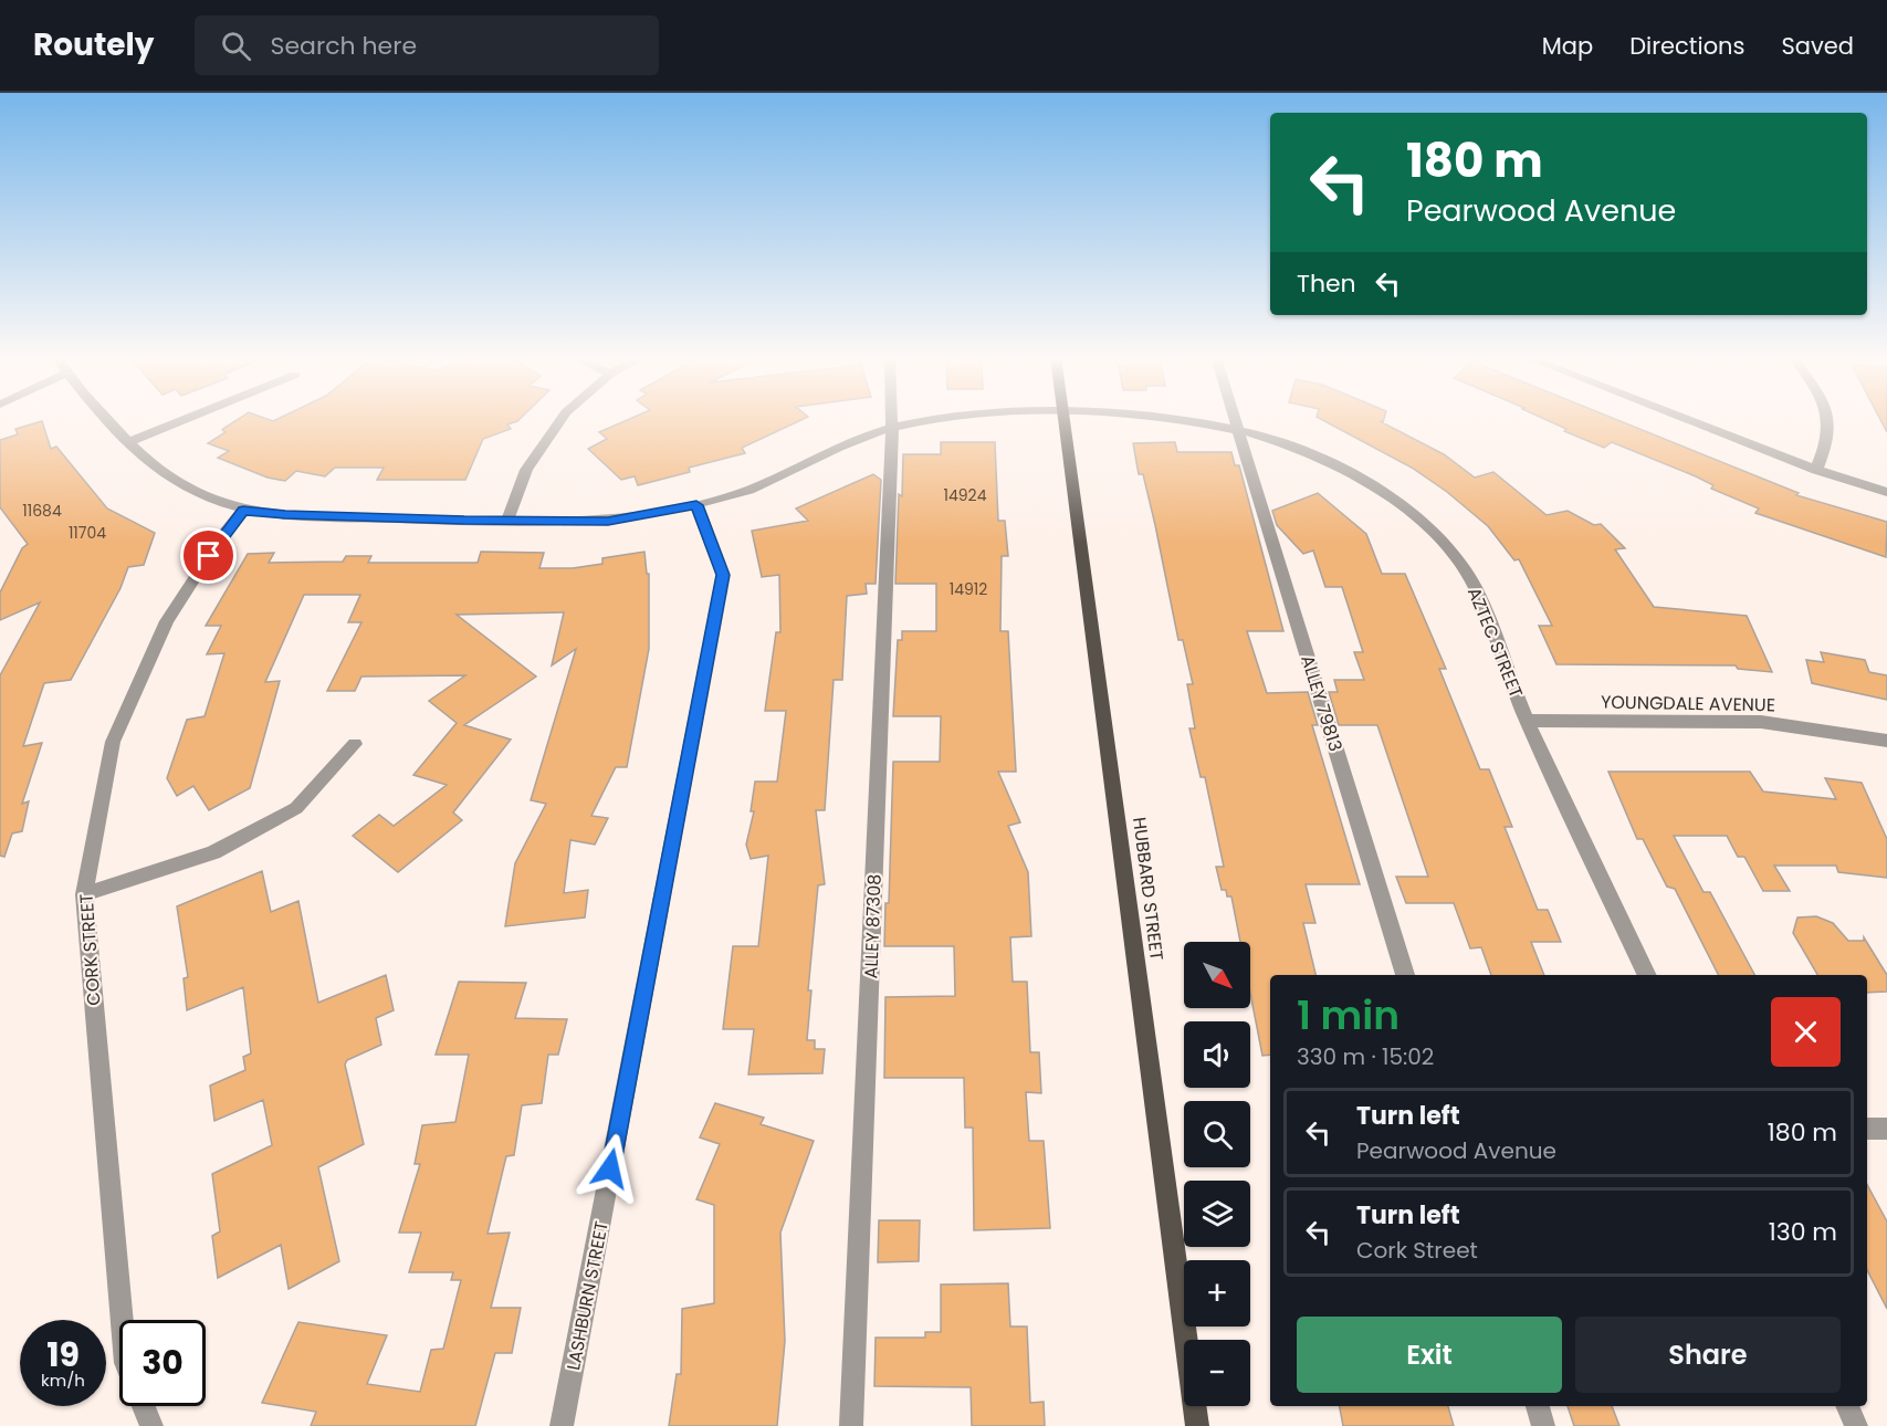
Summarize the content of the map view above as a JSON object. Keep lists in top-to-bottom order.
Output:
{
  "streets": {
    "main road": ["HUBBARD STREET"],
    "street": [
      "AZTEC STREET",
      "ALLEY 79813",
      "YOUNGDALE AVENUE",
      "ALLEY 87308",
      "CORK STREET",
      "LASHBURN STREET"
    ]
  },
  "crossings": [
    ["AZTEC STREET", "ALLEY 79813"],
    ["AZTEC STREET", "YOUNGDALE AVENUE"],
    ["AZTEC STREET", "ALLEY 87308"],
    ["AZTEC STREET", "CORK STREET"],
    ["AZTEC STREET", "LASHBURN STREET"]
  ],
  "house_numbers": [
    "14924",
    "11684",
    "11704",
    "14912"
  ],
  "north": "bottom right",
  "page": {
    "header": "Routely",
    "search": "Search here",
    "nav": ["Map", "Directions", "Saved"],
    "turn": ["180 m", "Pearwood Avenue"],
    "then": "Then",
    "map_buttons": ["+", "−"],
    "heading": ["1 min", "330 m · 15:02"],
    "list": [
      {
        "name": "Turn left",
        "note": "Pearwood Avenue",
        "value": "180 m"
      },
      {
        "name": "Turn left",
        "note": "Cork Street",
        "value": "130 m"
      }
    ],
    "buttons": ["Exit", "Share"],
    "speed": "19 km/h",
    "limit": "30"
  }
}
